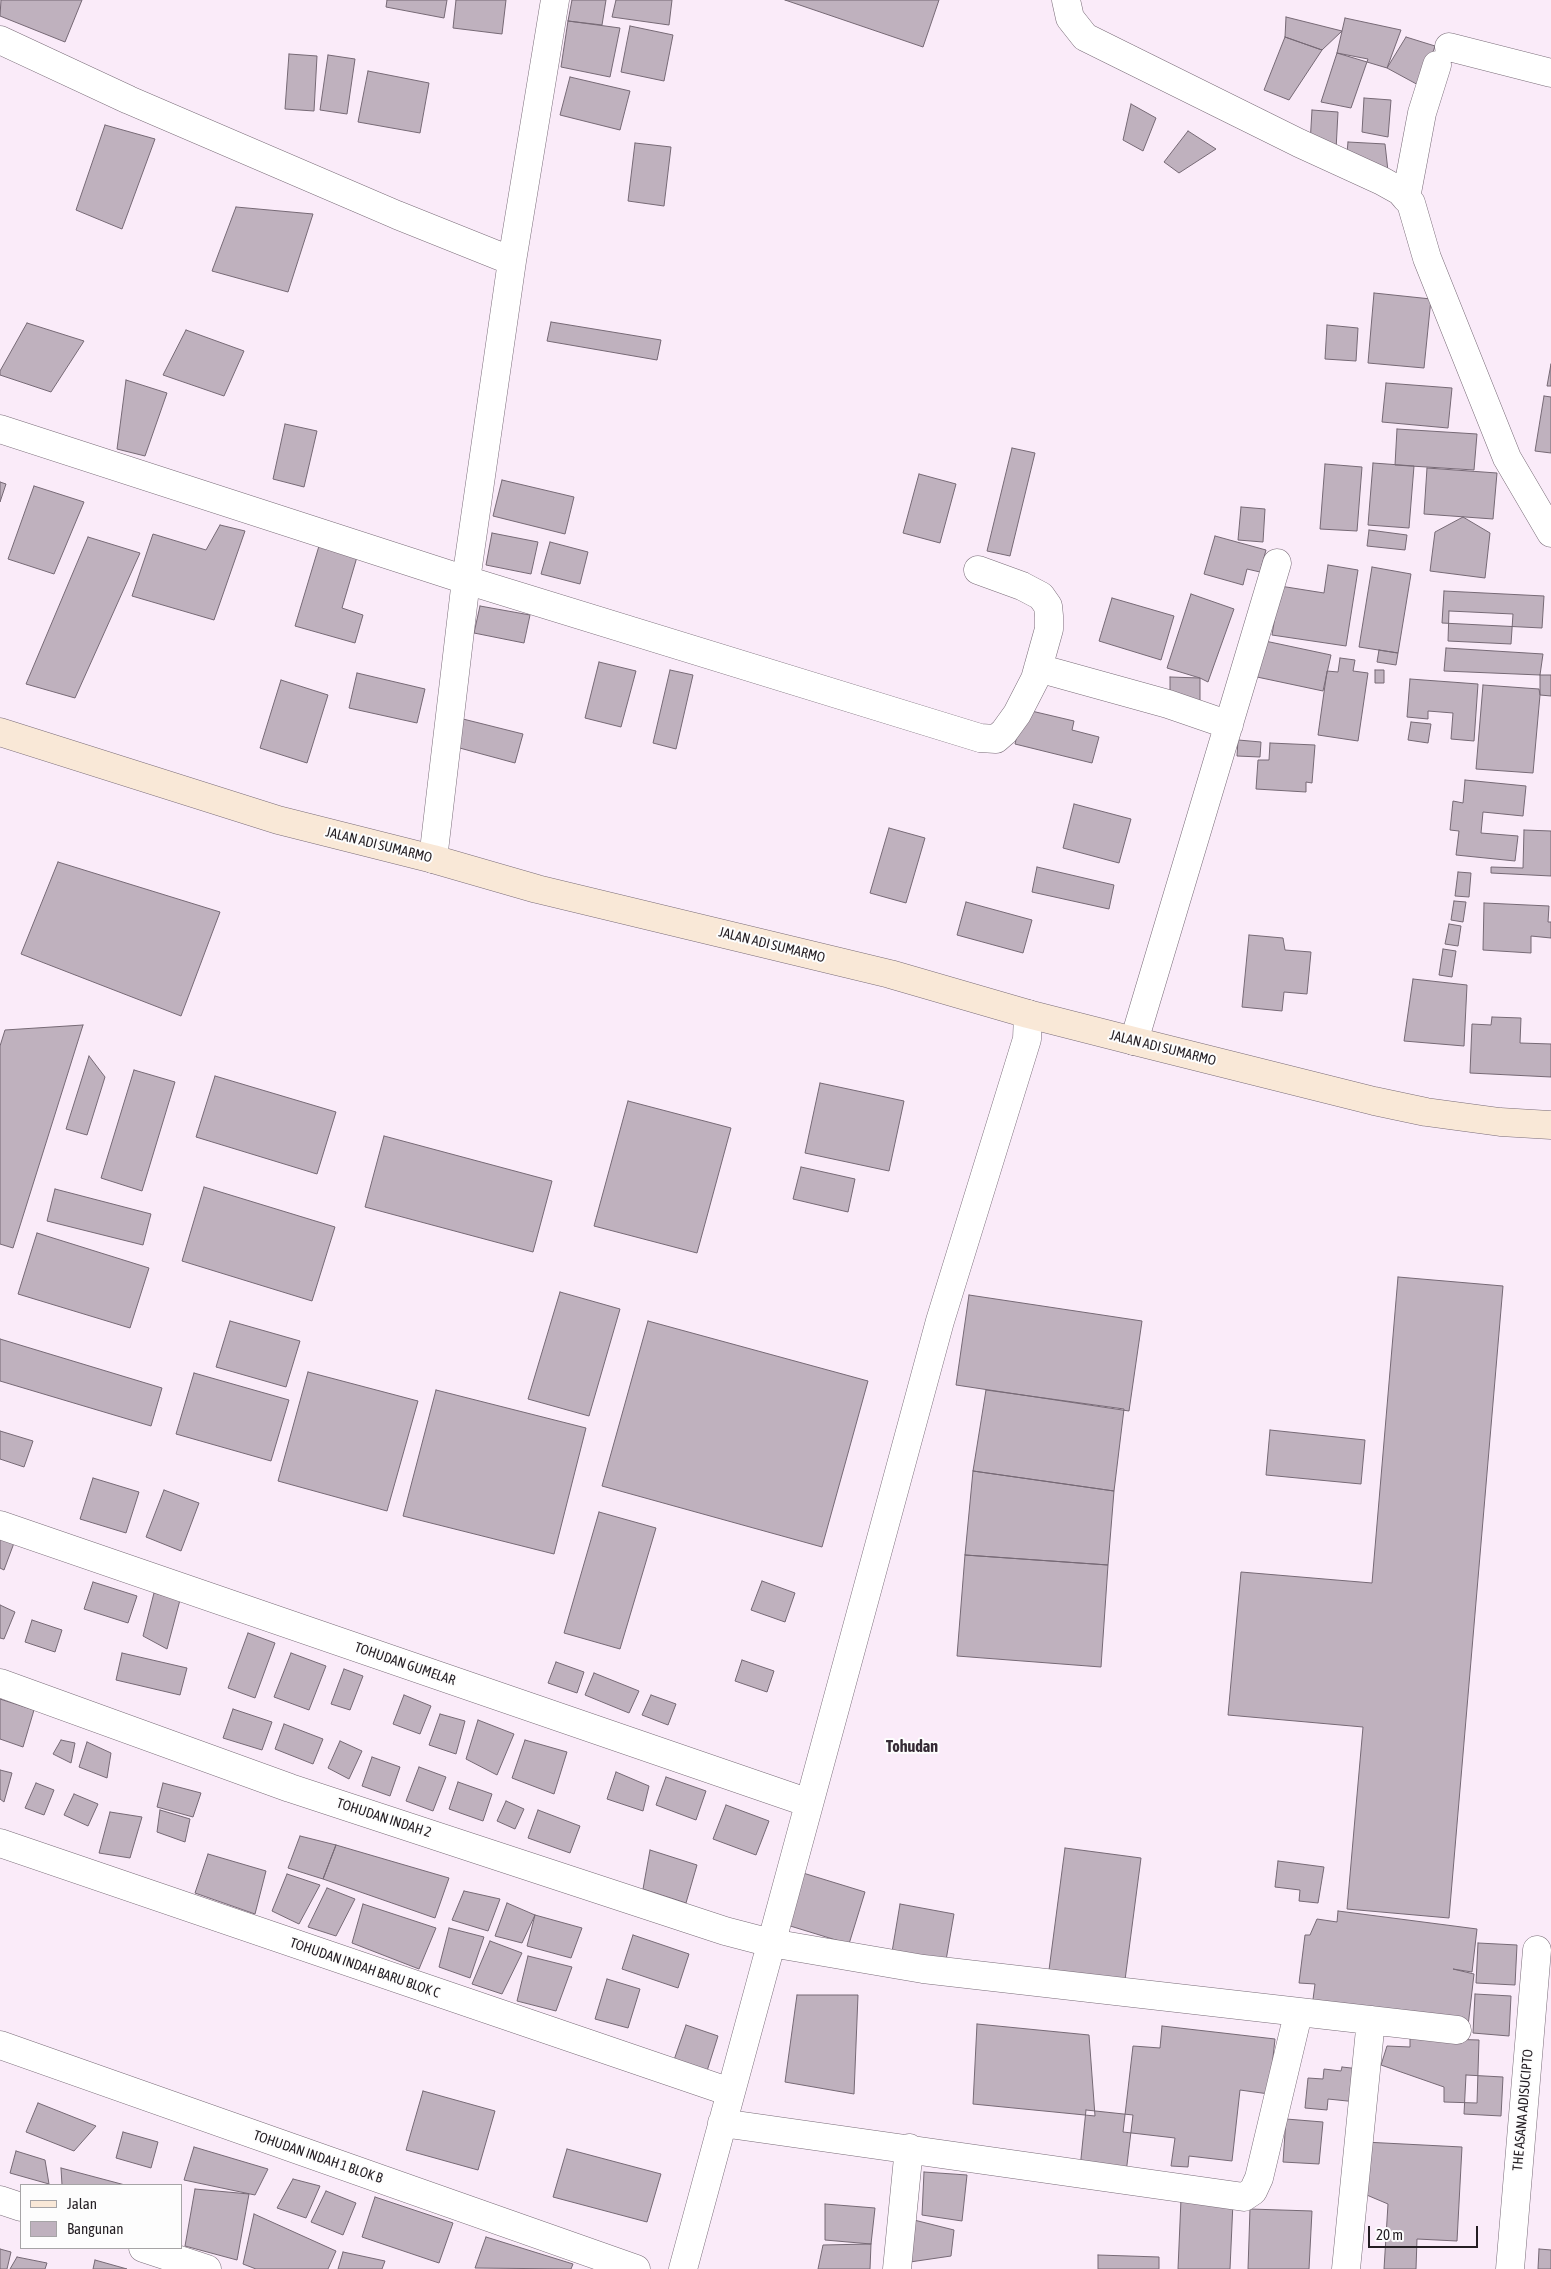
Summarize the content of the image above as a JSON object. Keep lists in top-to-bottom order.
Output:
{
  "streets": {
    "main road": ["JALAN ADI SUMARMO"],
    "street": [
      "TOHUDAN GUMELAR",
      "TOHUDAN INDAH 2",
      "TOHUDAN INDAH BARU BLOK C",
      "THE ASANA ADISUCIPTO",
      "TOHUDAN INDAH 1 BLOK B"
    ]
  },
  "districts": ["Tohudan"],
  "legend": ["Jalan", "Bangunan"],
  "scale_bar": "20 m"
}
